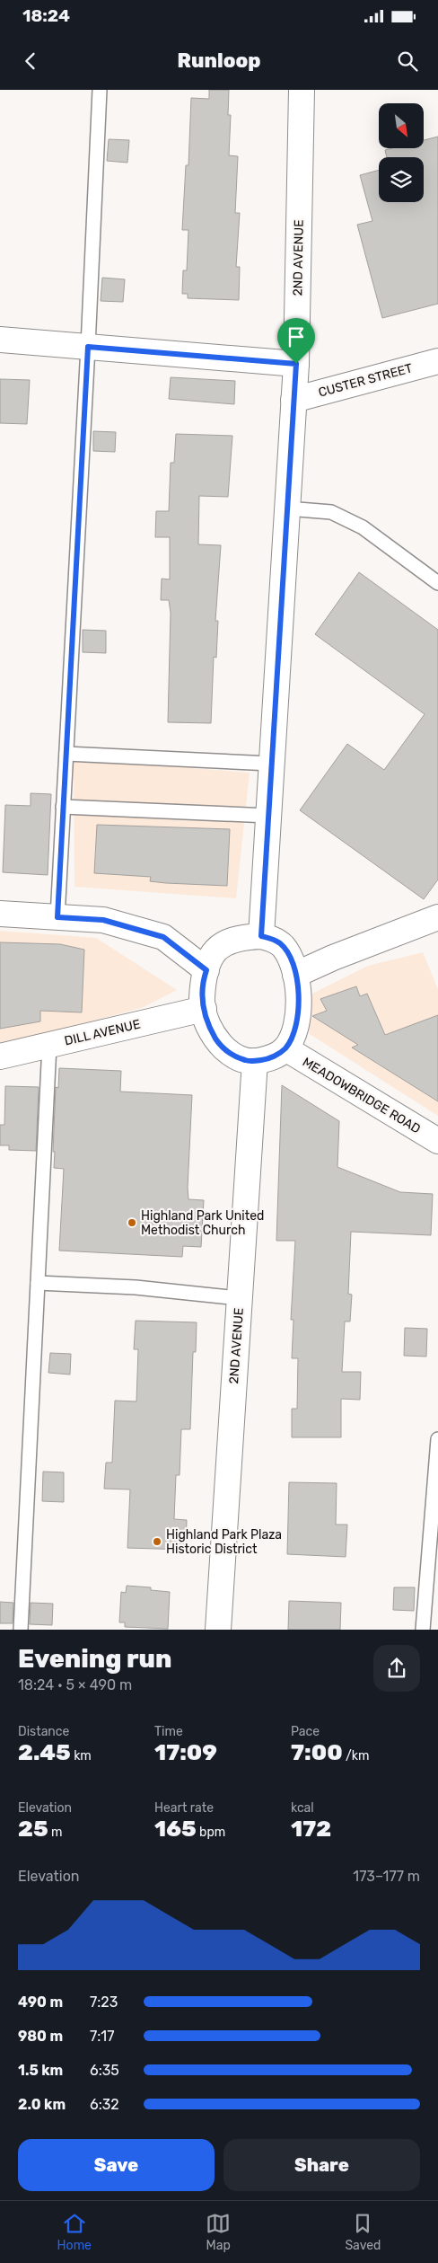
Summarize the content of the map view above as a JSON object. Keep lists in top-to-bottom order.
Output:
{
  "streets": {
    "street": [
      "2ND AVENUE",
      "CUSTER STREET",
      "DILL AVENUE",
      "MEADOWBRIDGE ROAD"
    ]
  },
  "crossings": [
    ["2ND AVENUE", "CUSTER STREET"],
    ["2ND AVENUE", "DILL AVENUE"],
    ["2ND AVENUE", "MEADOWBRIDGE ROAD"],
    ["DILL AVENUE", "MEADOWBRIDGE ROAD"]
  ],
  "places": ["Highland Park United Methodist Church", "Highland Park Plaza Historic District"],
  "north": "bottom right",
  "page": {
    "status": "18:24",
    "header": "Runloop",
    "heading": ["Evening run", "18:24 · 5 × 490 m"],
    "stats": [
      ["Distance", "2.45 km"],
      ["Time", "17:09"],
      ["Pace", "7:00 /km"],
      ["Elevation", "25 m"],
      ["Heart rate", "165 bpm"],
      ["kcal", "172"]
    ],
    "chart": ["Elevation", "173–177 m"],
    "list": [
      {
        "name": "490 m",
        "note": "7:23"
      },
      {
        "name": "980 m",
        "note": "7:17"
      },
      {
        "name": "1.5 km",
        "note": "6:35"
      },
      {
        "name": "2.0 km",
        "note": "6:32"
      }
    ],
    "buttons": ["Save", "Share"],
    "tabs": ["Home", "Map", "Saved"]
  }
}
